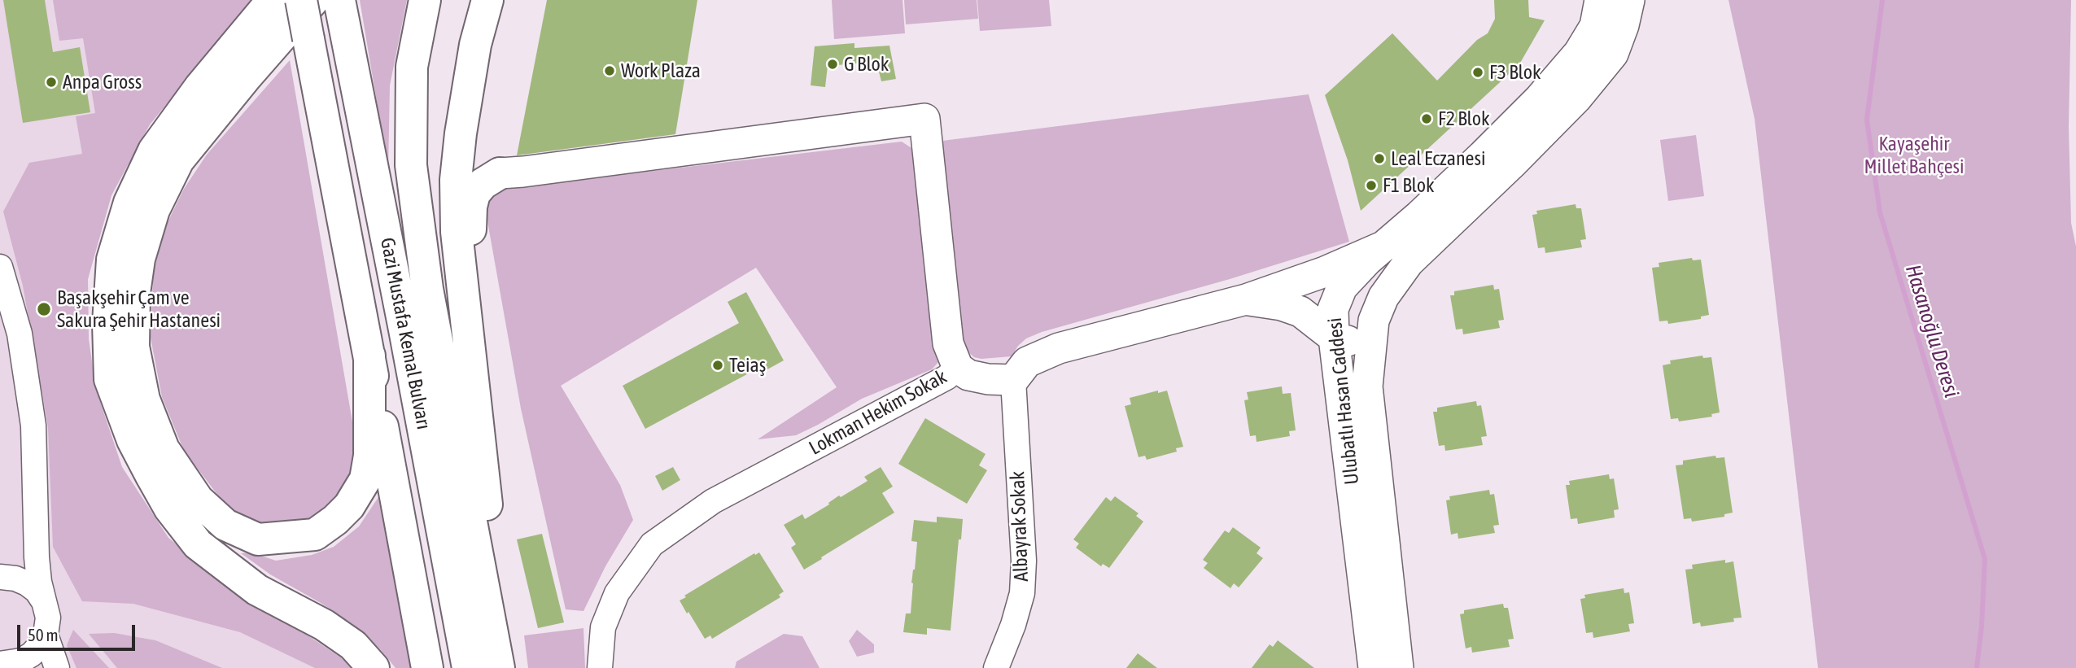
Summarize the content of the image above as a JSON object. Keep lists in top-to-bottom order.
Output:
{
  "streets": {
    "highway": ["Gazi Mustafa Kemal Bulvarı"],
    "main road": ["Ulubatlı Hasan Caddesi", "Lokman Hekim Sokak"],
    "street": ["Albayrak Sokak"]
  },
  "crossings": [
    ["Lokman Hekim Sokak", "Albayrak Sokak"]
  ],
  "water": ["Hasanoğlu Deresi"],
  "parks": ["Kayaşehir Millet Bahçesi"],
  "places": [
    "G Blok",
    "Work Plaza",
    "F3 Blok",
    "Anpa Gross",
    "F2 Blok",
    "Leal Eczanesi",
    "F1 Blok",
    "Başakşehir Çam ve Sakura Şehir Hastanesi",
    "Teiaş"
  ],
  "scale_bar": "50 m"
}
